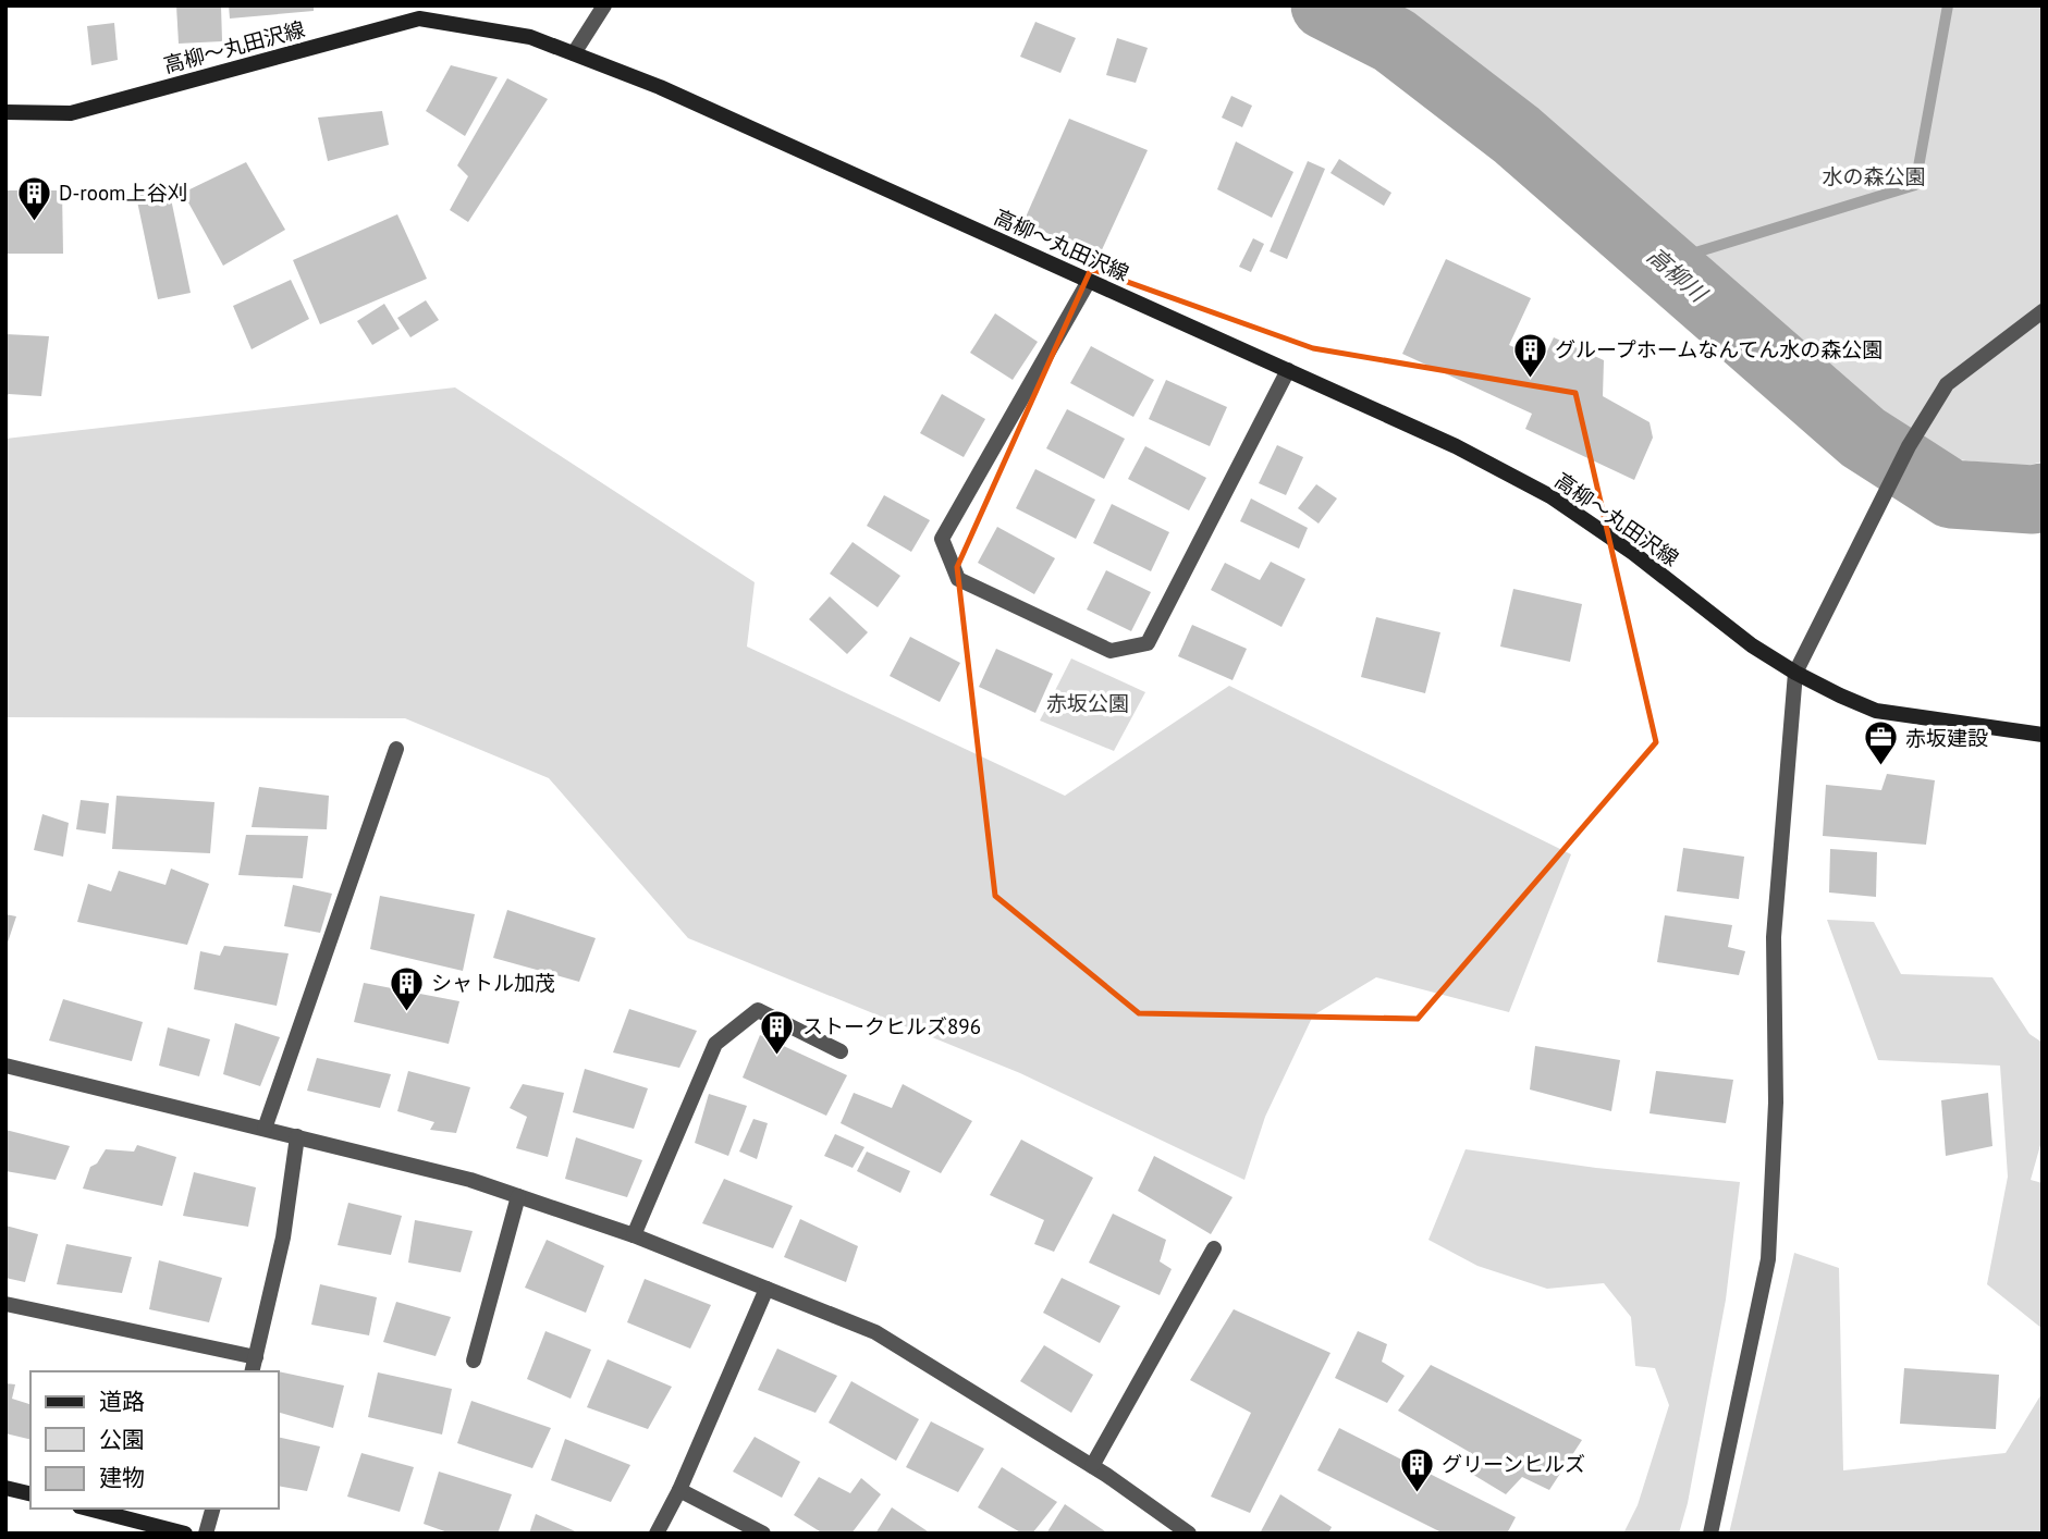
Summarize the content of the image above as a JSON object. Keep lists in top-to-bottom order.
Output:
{
  "streets": {
    "street": ["高柳～丸田沢線"]
  },
  "water": ["高柳川"],
  "parks": ["水の森公園", "赤坂公園"],
  "places": {
    "building": [
      "D-room上谷刈",
      "グループホームなんてん水の森公園",
      "シャトル加茂",
      "ストークヒルズ896",
      "グリーンヒルズ"
    ],
    "office": ["赤坂建設"]
  },
  "legend": ["道路", "公園", "建物"]
}
